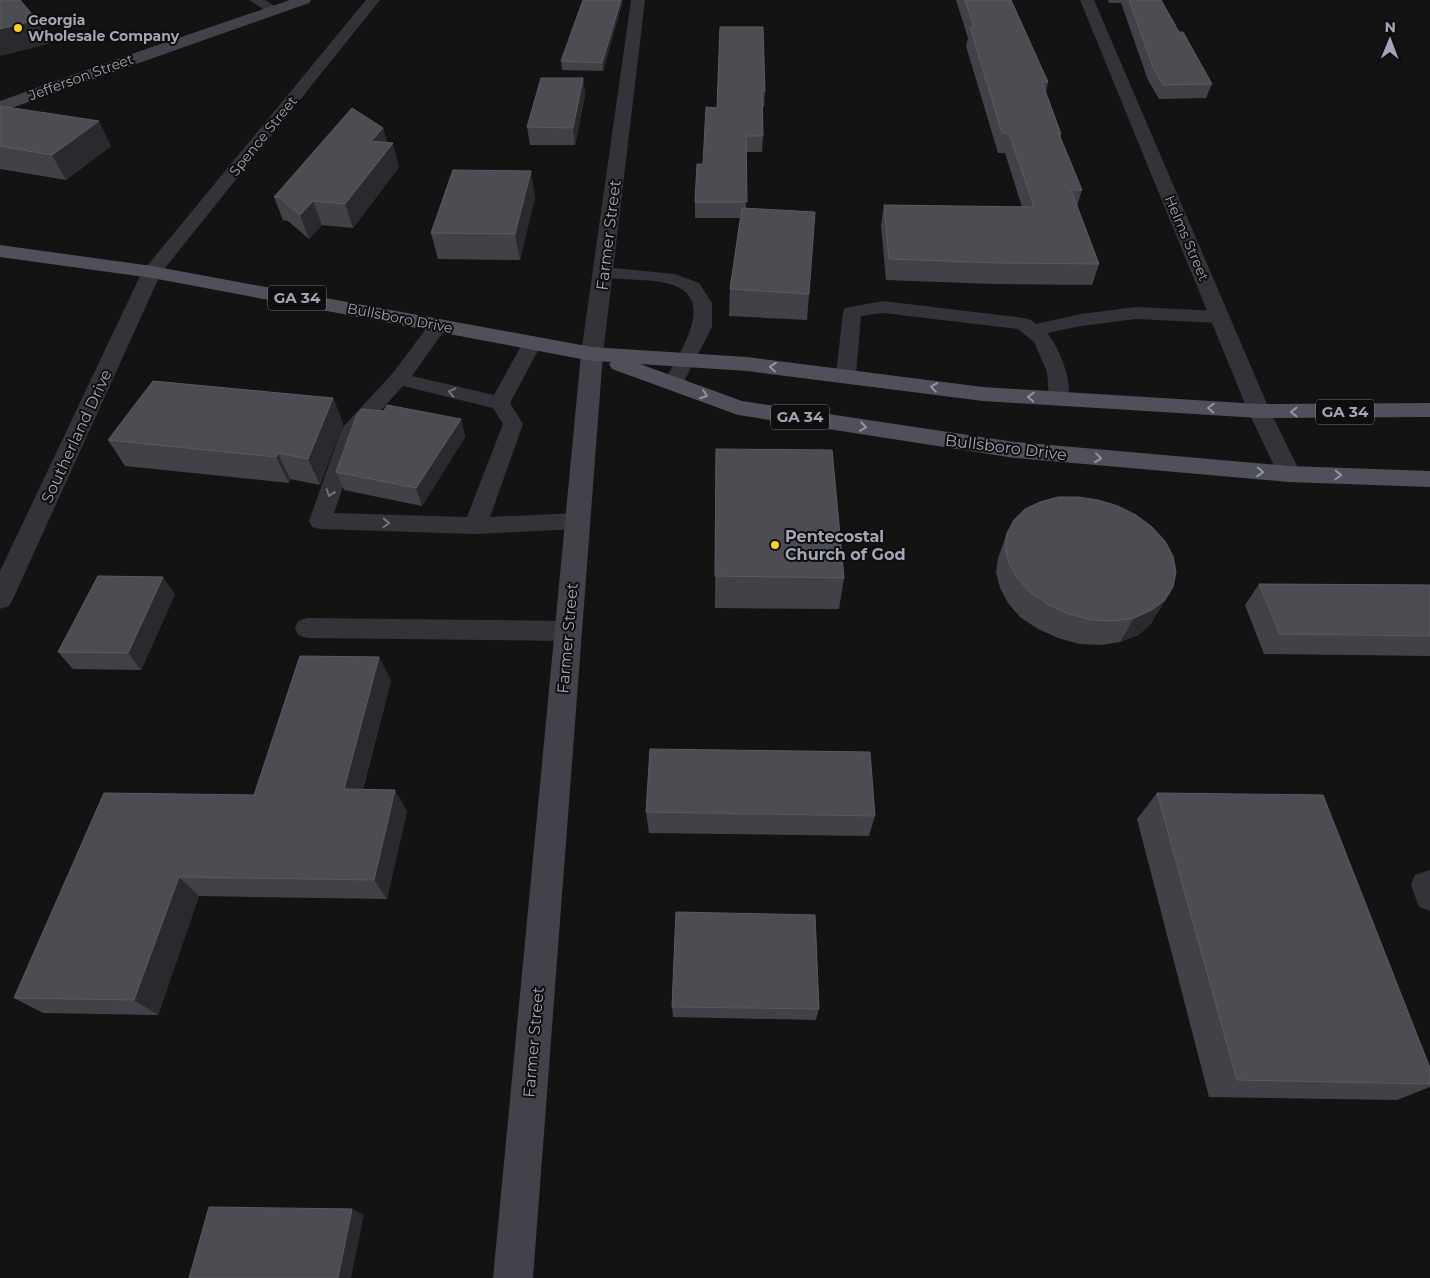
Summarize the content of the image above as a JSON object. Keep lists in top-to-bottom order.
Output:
{
  "streets": {
    "main road": ["GA 34", "Bullsboro Drive"],
    "street": [
      "Jefferson Street",
      "Spence Street",
      "Farmer Street",
      "Helms Street",
      "Southerland Drive"
    ]
  },
  "crossings": [
    ["Spence Street", "Bullsboro Drive"],
    ["Spence Street", "Southerland Drive"],
    ["Farmer Street", "Bullsboro Drive"],
    ["Helms Street", "Bullsboro Drive"],
    ["Bullsboro Drive", "Southerland Drive"]
  ],
  "places": ["Georgia Wholesale Company", "Pentecostal Church of God"],
  "north": "top"
}
